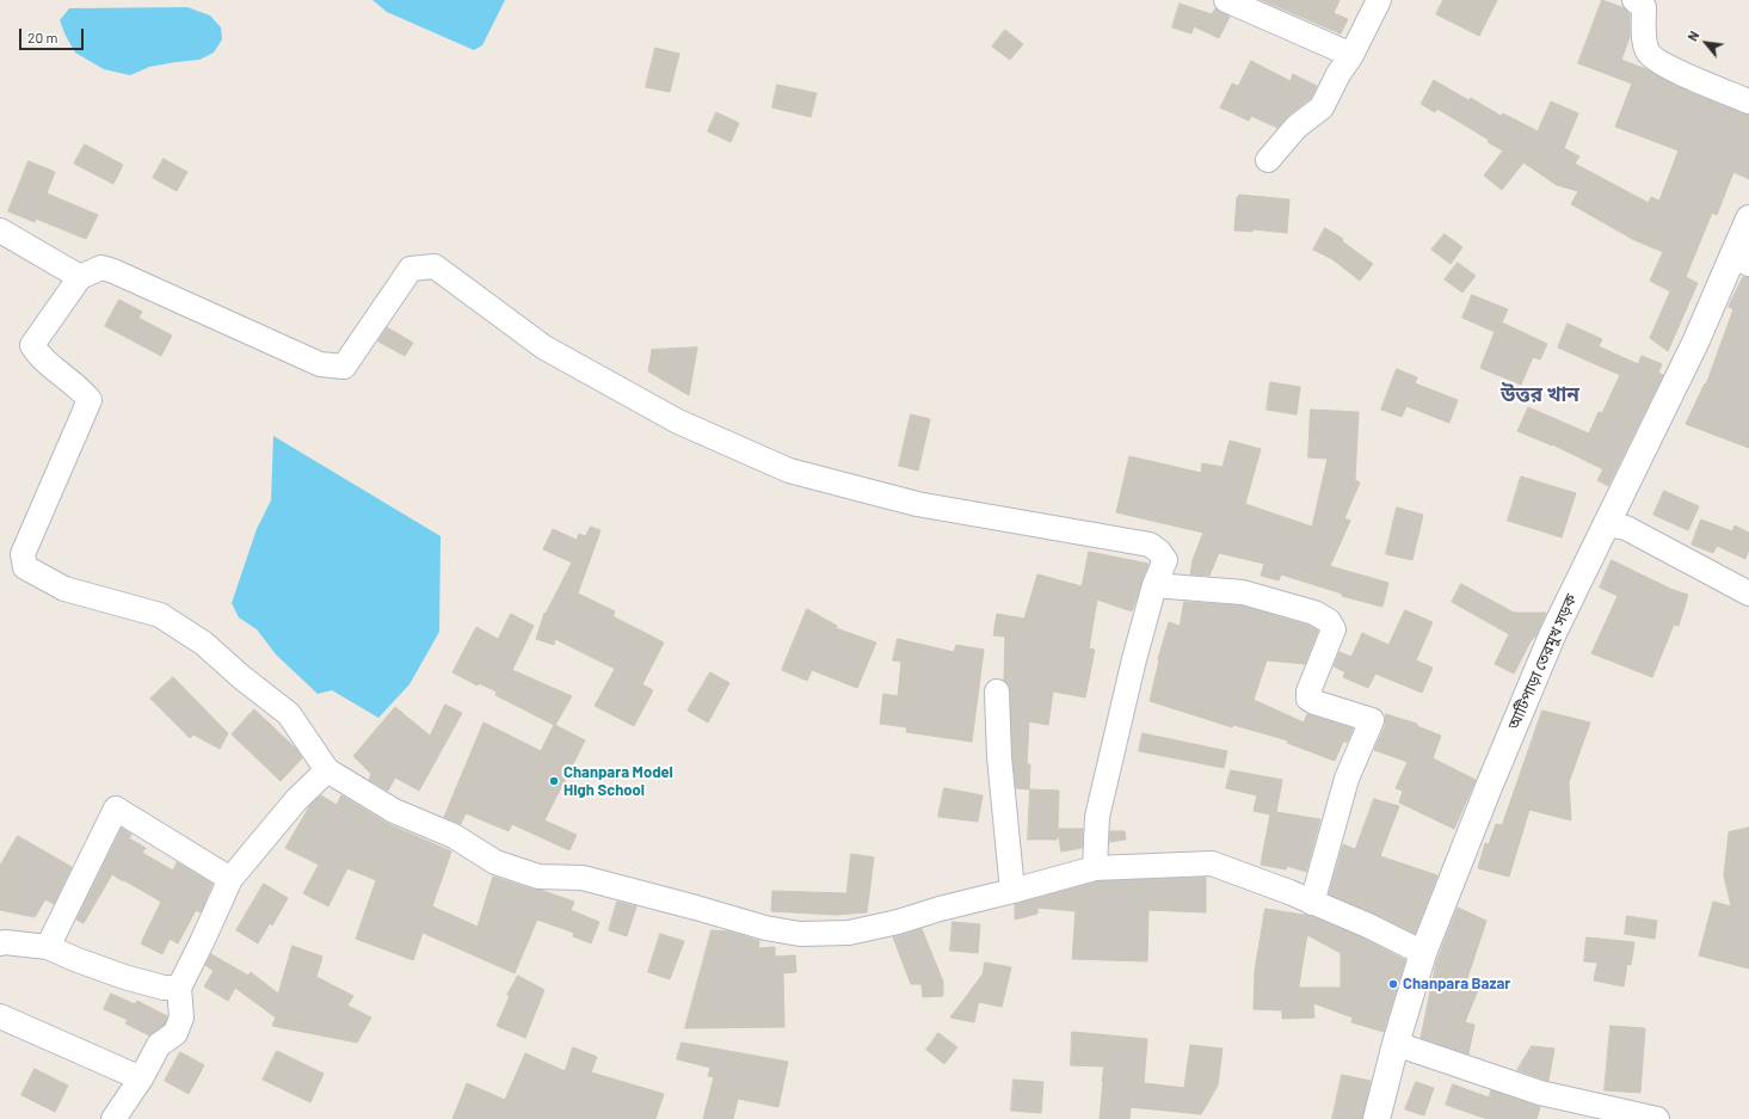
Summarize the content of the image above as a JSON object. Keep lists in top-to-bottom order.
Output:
{
  "streets": {
    "main road": ["আটিপাড়া তেরমুখ সড়ক"]
  },
  "districts": ["উত্তর খান"],
  "places": ["Chanpara Model High School", "Chanpara Bazar"],
  "scale_bar": "20 m",
  "north": "top left"
}
